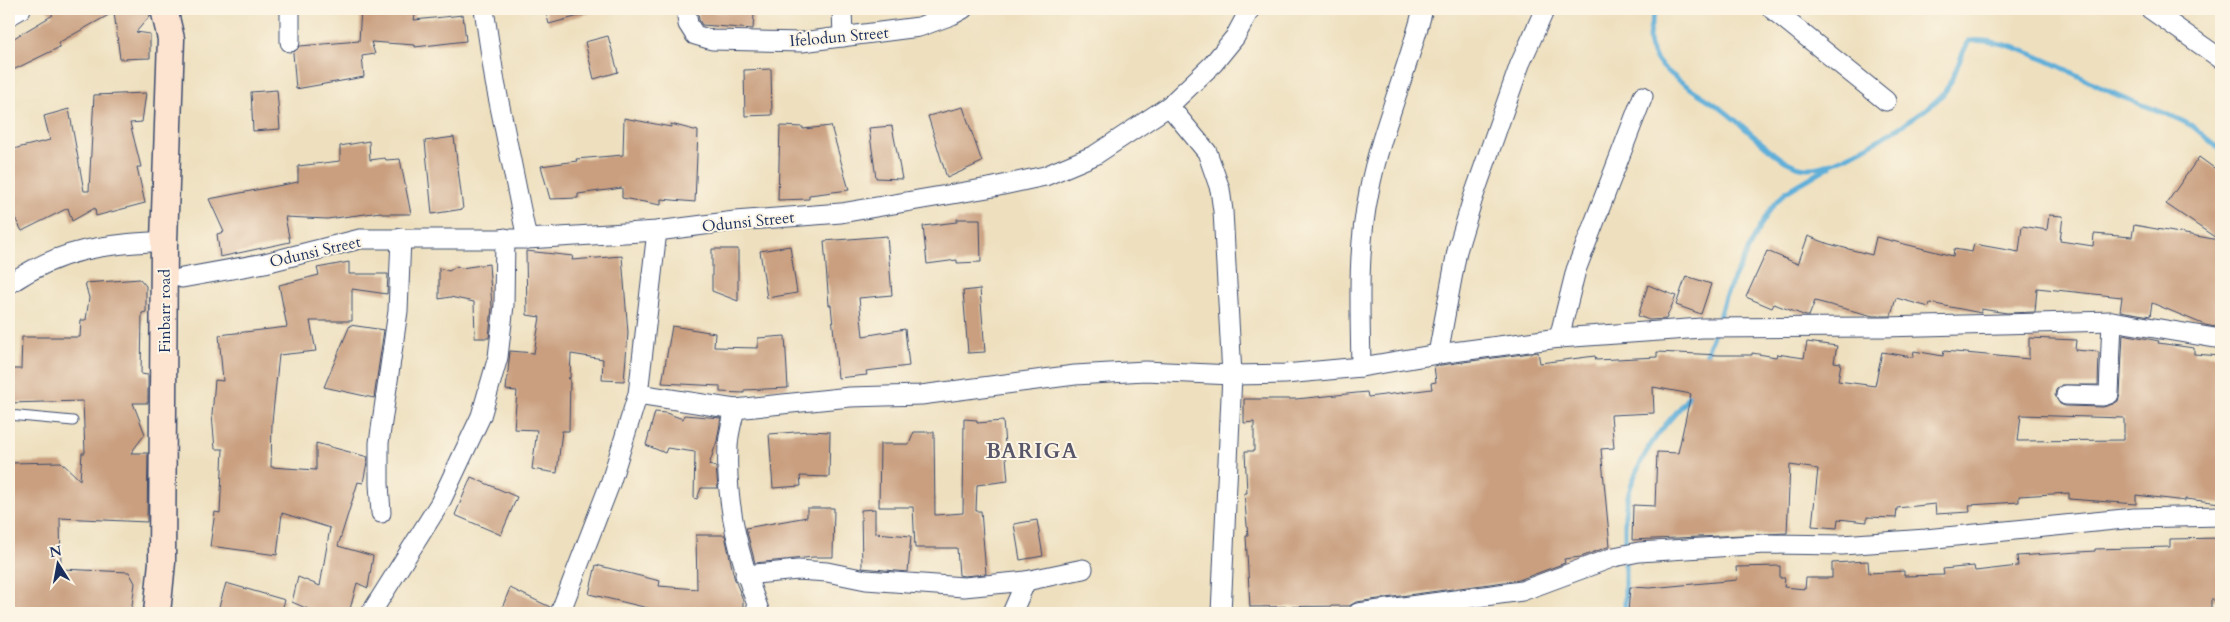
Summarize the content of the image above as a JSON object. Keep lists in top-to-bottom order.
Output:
{
  "streets": {
    "main road": ["Finbarr road"],
    "street": ["Ifelodun Street", "Odunsi Street"]
  },
  "crossings": [
    ["Odunsi Street", "Finbarr road"]
  ],
  "districts": ["BARIGA"],
  "north": "top"
}
